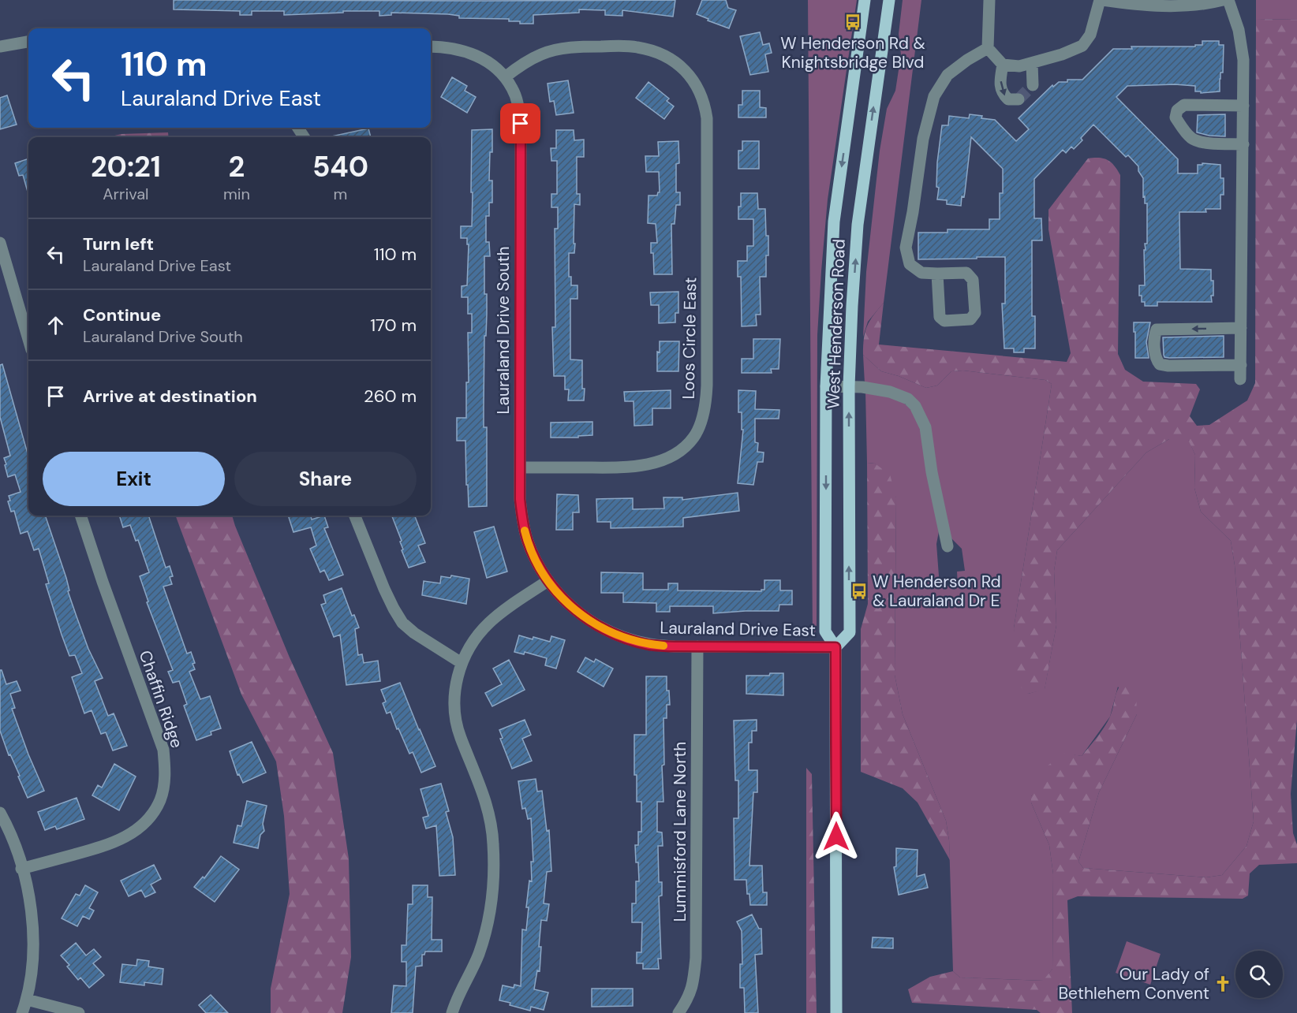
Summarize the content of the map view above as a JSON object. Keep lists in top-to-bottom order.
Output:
{
  "streets": {
    "main road": ["West Henderson Road"],
    "street": [
      "Lauraland Drive South",
      "Loos Circle East",
      "Lauraland Drive East",
      "Chaffin Ridge",
      "Lummisford Lane North"
    ]
  },
  "crossings": [
    ["West Henderson Road", "Lauraland Drive East"],
    ["Lauraland Drive South", "Loos Circle East"],
    ["Lauraland Drive South", "Lauraland Drive East"],
    ["Lauraland Drive East", "Lummisford Lane North"]
  ],
  "places": {
    "bus stop": ["W Henderson Rd & Knightsbridge Blvd", "W Henderson Rd & Lauraland Dr E"],
    "church": ["Our Lady of Bethlehem Convent"]
  },
  "page": {
    "turn": ["110 m", "Lauraland Drive East"],
    "eta": [
      "20:21",
      "Arrival",
      "2",
      "min",
      "540",
      "m"
    ],
    "list": [
      {
        "name": "Turn left",
        "note": "Lauraland Drive East",
        "value": "110 m"
      },
      {
        "name": "Continue",
        "note": "Lauraland Drive South",
        "value": "170 m"
      },
      {
        "name": "Arrive at destination",
        "value": "260 m"
      }
    ],
    "buttons": ["Exit", "Share"]
  }
}
